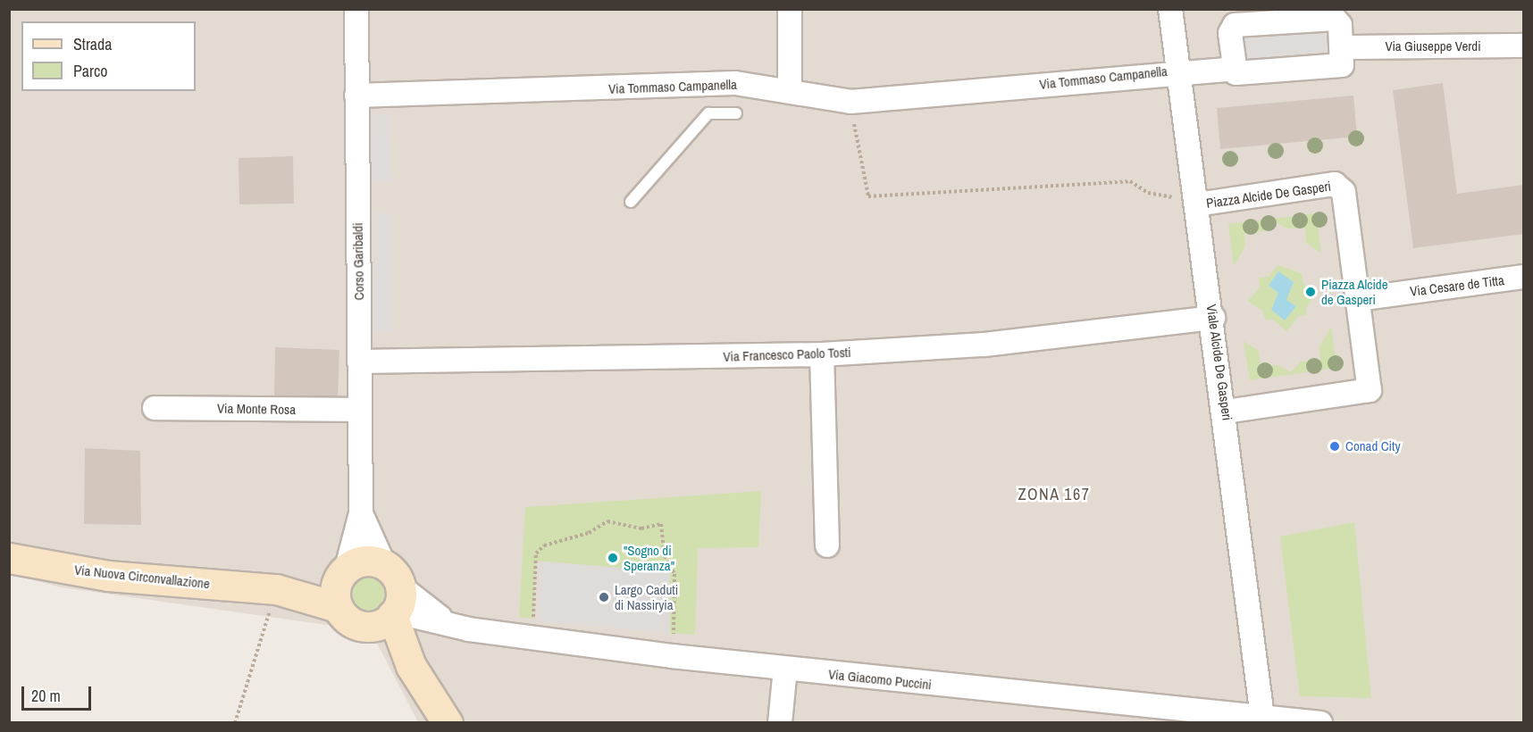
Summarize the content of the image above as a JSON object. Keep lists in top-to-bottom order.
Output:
{
  "streets": {
    "street": [
      "Via Giuseppe Verdi",
      "Via Tommaso Campanella",
      "Piazza Alcide De Gasperi",
      "Corso Garibaldi",
      "Via Cesare de Titta",
      "Via Francesco Paolo Tosti",
      "Viale Alcide De Gasperi",
      "Via Monte Rosa",
      "Via Nuova Circonvallazione",
      "Via Giacomo Puccini"
    ]
  },
  "crossings": [
    ["Via Giuseppe Verdi", "Via Tommaso Campanella"],
    ["Via Tommaso Campanella", "Corso Garibaldi"],
    ["Via Tommaso Campanella", "Viale Alcide De Gasperi"],
    ["Piazza Alcide De Gasperi", "Via Cesare de Titta"],
    ["Piazza Alcide De Gasperi", "Viale Alcide De Gasperi"],
    ["Corso Garibaldi", "Via Francesco Paolo Tosti"],
    ["Corso Garibaldi", "Via Monte Rosa"],
    ["Corso Garibaldi", "Via Nuova Circonvallazione"],
    ["Corso Garibaldi", "Via Giacomo Puccini"],
    ["Via Francesco Paolo Tosti", "Viale Alcide De Gasperi"],
    ["Viale Alcide De Gasperi", "Via Giacomo Puccini"],
    ["Via Nuova Circonvallazione", "Via Giacomo Puccini"]
  ],
  "districts": ["ZONA 167"],
  "places": [
    "Piazza Alcide de Gasperi",
    "Conad City",
    "\"Sogno di Speranza\"",
    "Largo Caduti di Nassiryia"
  ],
  "legend": ["Strada", "Parco"],
  "scale_bar": "20 m"
}
